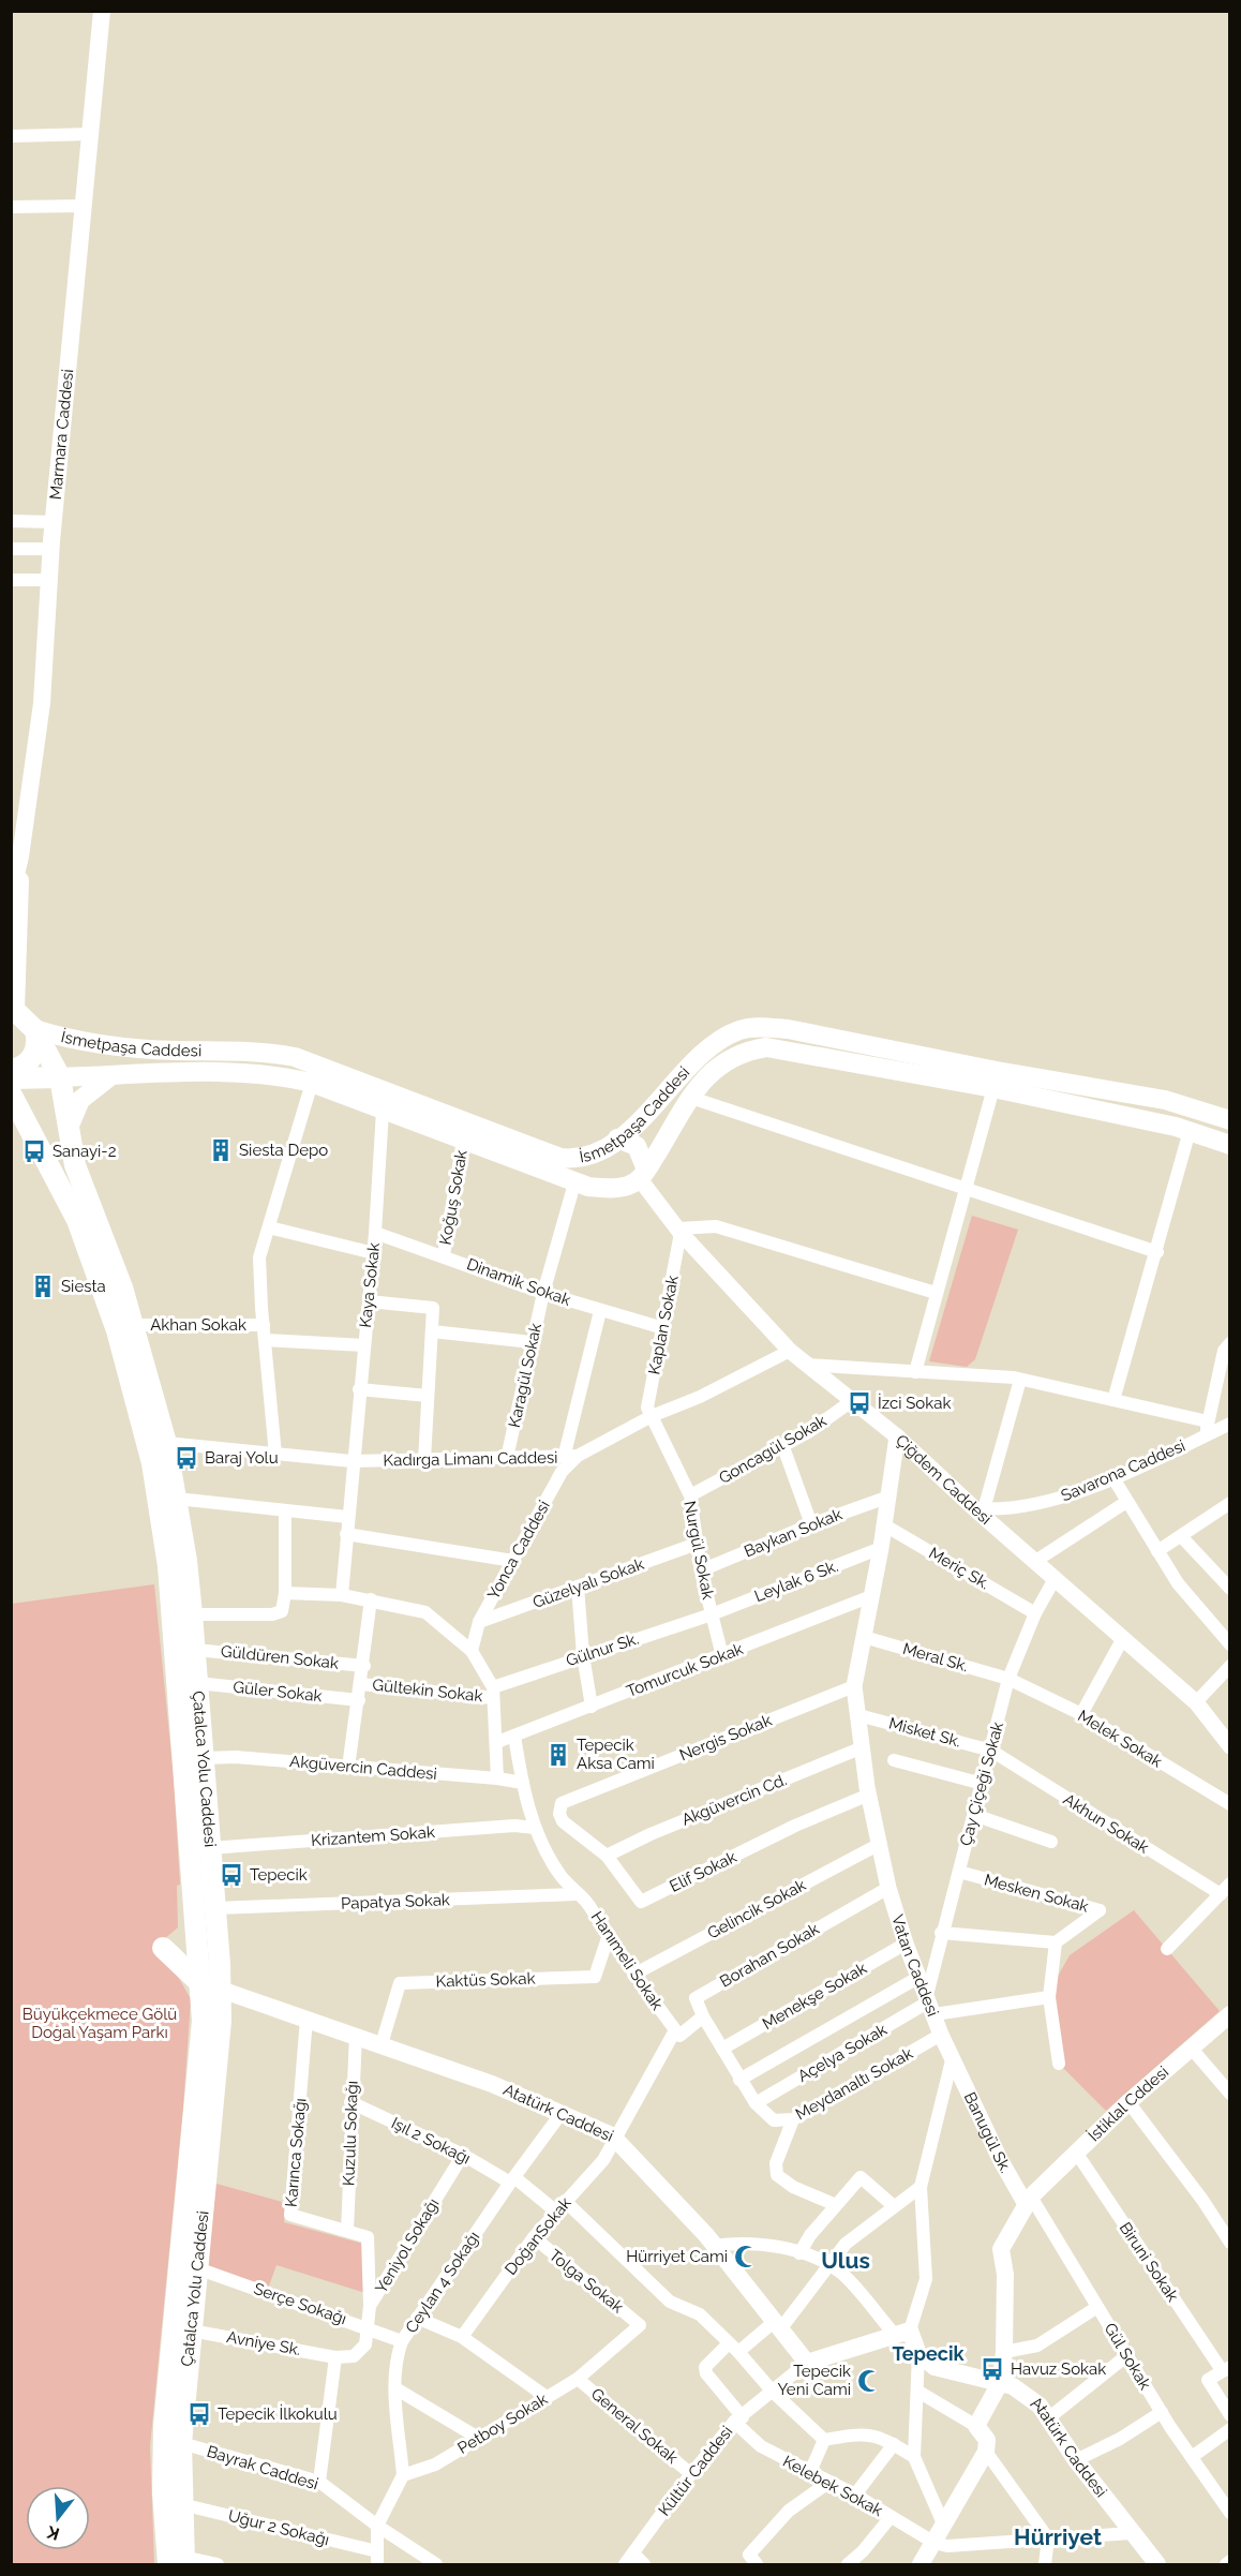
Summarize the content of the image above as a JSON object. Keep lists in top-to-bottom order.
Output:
{
  "streets": {
    "highway": ["Çatalca Yolu Caddesi"],
    "main road": [
      "Marmara Caddesi",
      "İsmetpaşa Caddesi",
      "İstiklal Cddesi",
      "Atatürk Caddesi"
    ],
    "street": [
      "Koğuş Sokak",
      "Dinamik Sokak",
      "Kaya Sokak",
      "Akhan Sokak",
      "Kaplan Sokak",
      "Karagül Sokak",
      "Goncagül Sokak",
      "Kadırga Limanı Caddesi",
      "Savarona Caddesi",
      "Çiğdem Caddesi",
      "Baykan Sokak",
      "Yonca Caddesi",
      "Nurgül Sokak",
      "Meriç Sk.",
      "Leylak 6 Sk.",
      "Güzelyalı Sokak",
      "Gülnur Sk.",
      "Güldüren Sokak",
      "Meral Sk.",
      "Tomurcuk Sokak",
      "Gültekin Sokak",
      "Güler Sokak",
      "Misket Sk.",
      "Nergis Sokak",
      "Melek Sokak",
      "Akgüvercin Caddesi",
      "Çay Çiçeği Sokak",
      "Akgüvercin Cd.",
      "Akhun Sokak",
      "Krizantem Sokak",
      "Elif Sokak",
      "Mesken Sokak",
      "Papatya Sokak",
      "Gelincik Sokak",
      "Borahan Sokak",
      "Hanımeli Sokak",
      "Vatan Caddesi",
      "Kaktüs Sokak",
      "Menekşe Sokak",
      "Açelya Sokak",
      "Meydanaltı Sokak",
      "Banugül Sk.",
      "Kuzulu Sokağı",
      "Işıl 2 Sokağı",
      "Karınca Sokağı",
      "DoğanSokak",
      "Yeniyol Sokağı",
      "Biruni Sokak",
      "Tolga Sokak",
      "Ceylan 4 Sokağı",
      "Serçe Sokağı",
      "Avniye Sk.",
      "Gül Sokak",
      "Petboy Sokak",
      "General Sokak",
      "Bayrak Caddesi",
      "Kültür Caddesi",
      "Kelebek Sokak",
      "Uğur 2 Sokağı"
    ]
  },
  "crossings": [
    ["İsmetpaşa Caddesi", "Koğuş Sokak"],
    ["İsmetpaşa Caddesi", "Kaya Sokak"],
    ["İsmetpaşa Caddesi", "Karagül Sokak"],
    ["İsmetpaşa Caddesi", "Çiğdem Caddesi"],
    ["İsmetpaşa Caddesi", "Çatalca Yolu Caddesi"],
    ["Koğuş Sokak", "Dinamik Sokak"],
    ["Dinamik Sokak", "Kaya Sokak"],
    ["Dinamik Sokak", "Kaplan Sokak"],
    ["Dinamik Sokak", "Karagül Sokak"],
    ["Kaya Sokak", "Akhan Sokak"],
    ["Kaya Sokak", "Kadırga Limanı Caddesi"],
    ["Akhan Sokak", "Çatalca Yolu Caddesi"],
    ["Kaplan Sokak", "Kadırga Limanı Caddesi"],
    ["Kaplan Sokak", "Çiğdem Caddesi"],
    ["Kaplan Sokak", "Nurgül Sokak"],
    ["Karagül Sokak", "Kadırga Limanı Caddesi"],
    ["Goncagül Sokak", "Çiğdem Caddesi"],
    ["Goncagül Sokak", "Nurgül Sokak"],
    ["Kadırga Limanı Caddesi", "Çiğdem Caddesi"],
    ["Kadırga Limanı Caddesi", "Yonca Caddesi"],
    ["Kadırga Limanı Caddesi", "Nurgül Sokak"],
    ["Kadırga Limanı Caddesi", "Çatalca Yolu Caddesi"],
    ["Savarona Caddesi", "Çiğdem Caddesi"],
    ["Çiğdem Caddesi", "Çay Çiçeği Sokak"],
    ["Çiğdem Caddesi", "Vatan Caddesi"],
    ["Baykan Sokak", "Nurgül Sokak"],
    ["Baykan Sokak", "Vatan Caddesi"],
    ["Yonca Caddesi", "Güzelyalı Sokak"],
    ["Nurgül Sokak", "Leylak 6 Sk."],
    ["Nurgül Sokak", "Güzelyalı Sokak"],
    ["Nurgül Sokak", "Gülnur Sk."],
    ["Nurgül Sokak", "Tomurcuk Sokak"],
    ["Meriç Sk.", "Çay Çiçeği Sokak"],
    ["Meriç Sk.", "Vatan Caddesi"],
    ["Leylak 6 Sk.", "Gülnur Sk."],
    ["Leylak 6 Sk.", "Vatan Caddesi"],
    ["Gülnur Sk.", "Gültekin Sokak"],
    ["Güldüren Sokak", "Çatalca Yolu Caddesi"],
    ["Meral Sk.", "Melek Sokak"],
    ["Meral Sk.", "Çay Çiçeği Sokak"],
    ["Meral Sk.", "Vatan Caddesi"],
    ["Tomurcuk Sokak", "Hanımeli Sokak"],
    ["Tomurcuk Sokak", "Vatan Caddesi"],
    ["Güler Sokak", "Çatalca Yolu Caddesi"],
    ["Misket Sk.", "Çay Çiçeği Sokak"],
    ["Misket Sk.", "Akhun Sokak"],
    ["Misket Sk.", "Vatan Caddesi"],
    ["Nergis Sokak", "Elif Sokak"],
    ["Nergis Sokak", "Vatan Caddesi"],
    ["Melek Sokak", "Çay Çiçeği Sokak"],
    ["Akgüvercin Caddesi", "Çatalca Yolu Caddesi"],
    ["Akgüvercin Caddesi", "Hanımeli Sokak"],
    ["Çatalca Yolu Caddesi", "Krizantem Sokak"],
    ["Çatalca Yolu Caddesi", "Papatya Sokak"],
    ["Çatalca Yolu Caddesi", "Atatürk Caddesi"],
    ["Çatalca Yolu Caddesi", "Serçe Sokağı"],
    ["Çatalca Yolu Caddesi", "Avniye Sk."],
    ["Çatalca Yolu Caddesi", "Bayrak Caddesi"],
    ["Çatalca Yolu Caddesi", "Uğur 2 Sokağı"],
    ["Çay Çiçeği Sokak", "Akhun Sokak"],
    ["Çay Çiçeği Sokak", "Mesken Sokak"],
    ["Çay Çiçeği Sokak", "Vatan Caddesi"],
    ["Çay Çiçeği Sokak", "Açelya Sokak"],
    ["Akgüvercin Cd.", "Elif Sokak"],
    ["Akgüvercin Cd.", "Vatan Caddesi"],
    ["Krizantem Sokak", "Hanımeli Sokak"],
    ["Elif Sokak", "Vatan Caddesi"],
    ["Papatya Sokak", "Hanımeli Sokak"],
    ["Gelincik Sokak", "Hanımeli Sokak"],
    ["Gelincik Sokak", "Vatan Caddesi"],
    ["Borahan Sokak", "Vatan Caddesi"],
    ["Borahan Sokak", "Meydanaltı Sokak"],
    ["Hanımeli Sokak", "Kaktüs Sokak"],
    ["Vatan Caddesi", "Menekşe Sokak"],
    ["Vatan Caddesi", "Açelya Sokak"],
    ["Vatan Caddesi", "Meydanaltı Sokak"],
    ["Vatan Caddesi", "Banugül Sk."],
    ["Kaktüs Sokak", "Atatürk Caddesi"],
    ["Menekşe Sokak", "Meydanaltı Sokak"],
    ["Açelya Sokak", "Meydanaltı Sokak"],
    ["İstiklal Cddesi", "Atatürk Caddesi"],
    ["İstiklal Cddesi", "Banugül Sk."],
    ["İstiklal Cddesi", "Biruni Sokak"],
    ["İstiklal Cddesi", "Gül Sokak"],
    ["Atatürk Caddesi", "Kuzulu Sokağı"],
    ["Atatürk Caddesi", "Karınca Sokağı"],
    ["Atatürk Caddesi", "DoğanSokak"],
    ["Atatürk Caddesi", "Ceylan 4 Sokağı"],
    ["Atatürk Caddesi", "Kültür Caddesi"],
    ["Banugül Sk.", "Gül Sokak"],
    ["Kuzulu Sokağı", "Işıl 2 Sokağı"],
    ["Kuzulu Sokağı", "Karınca Sokağı"],
    ["Işıl 2 Sokağı", "DoğanSokak"],
    ["Işıl 2 Sokağı", "Yeniyol Sokağı"],
    ["Işıl 2 Sokağı", "Ceylan 4 Sokağı"],
    ["Işıl 2 Sokağı", "Kültür Caddesi"],
    ["Işıl 2 Sokağı", "Kelebek Sokak"],
    ["Karınca Sokağı", "Yeniyol Sokağı"],
    ["DoğanSokak", "Tolga Sokak"],
    ["Yeniyol Sokağı", "Serçe Sokağı"],
    ["Yeniyol Sokağı", "Avniye Sk."],
    ["Tolga Sokak", "Petboy Sokak"],
    ["Ceylan 4 Sokağı", "Serçe Sokağı"],
    ["Ceylan 4 Sokağı", "Petboy Sokak"],
    ["Petboy Sokak", "General Sokak"],
    ["General Sokak", "Kültür Caddesi"],
    ["Kültür Caddesi", "Kelebek Sokak"]
  ],
  "districts": ["Ulus", "Tepecik", "Hürriyet"],
  "parks": ["Büyükçekmece Gölü Doğal Yaşam Parkı"],
  "places": {
    "building": ["Siesta Depo", "Siesta", "Tepecik Aksa Cami"],
    "bus stop": [
      "Sanayi-2",
      "İzci Sokak",
      "Baraj Yolu",
      "Tepecik",
      "Havuz Sokak",
      "Tepecik İlkokulu"
    ],
    "mosque": ["Hürriyet Cami", "Tepecik Yeni Cami"]
  },
  "north": "bottom"
}
